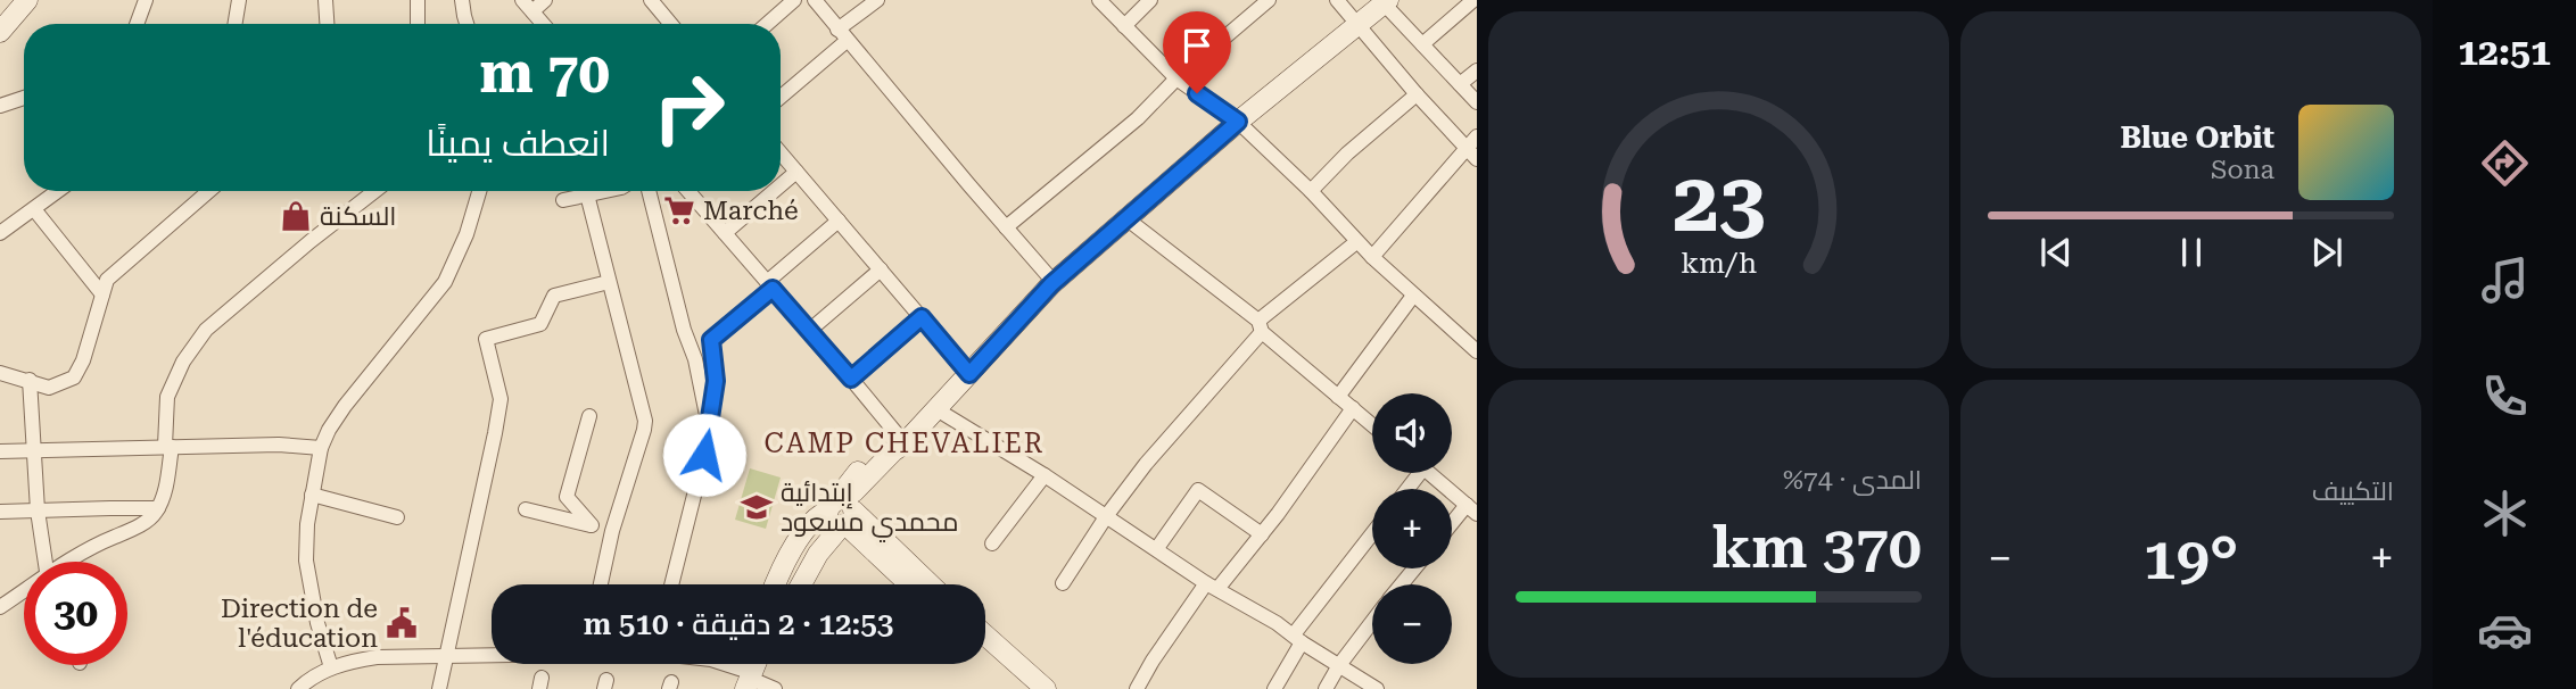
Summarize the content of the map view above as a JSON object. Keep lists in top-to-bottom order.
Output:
{
  "districts": ["CAMP CHEVALIER"],
  "places": {
    "supermarket": ["Marché"],
    "shop": ["السكنة"],
    "school or university": ["إبتدائية محمدي مسعود"],
    "public building": ["Direction de l'éducation"]
  },
  "page": {
    "tabs": "12:51",
    "turn": ["70 m", "انعطف يمينًا"],
    "song": ["Blue Orbit", "Sona"],
    "tile": [
      "التكييف",
      ["المدى · 74%", "370 km"]
    ],
    "map_buttons": ["+", "−"],
    "heat": ["−", "19°", "+"],
    "limit": "30",
    "trip": "12:53 · 2 دقيقة · 510 m",
    "gauge": ["23", "km/h"]
  }
}
